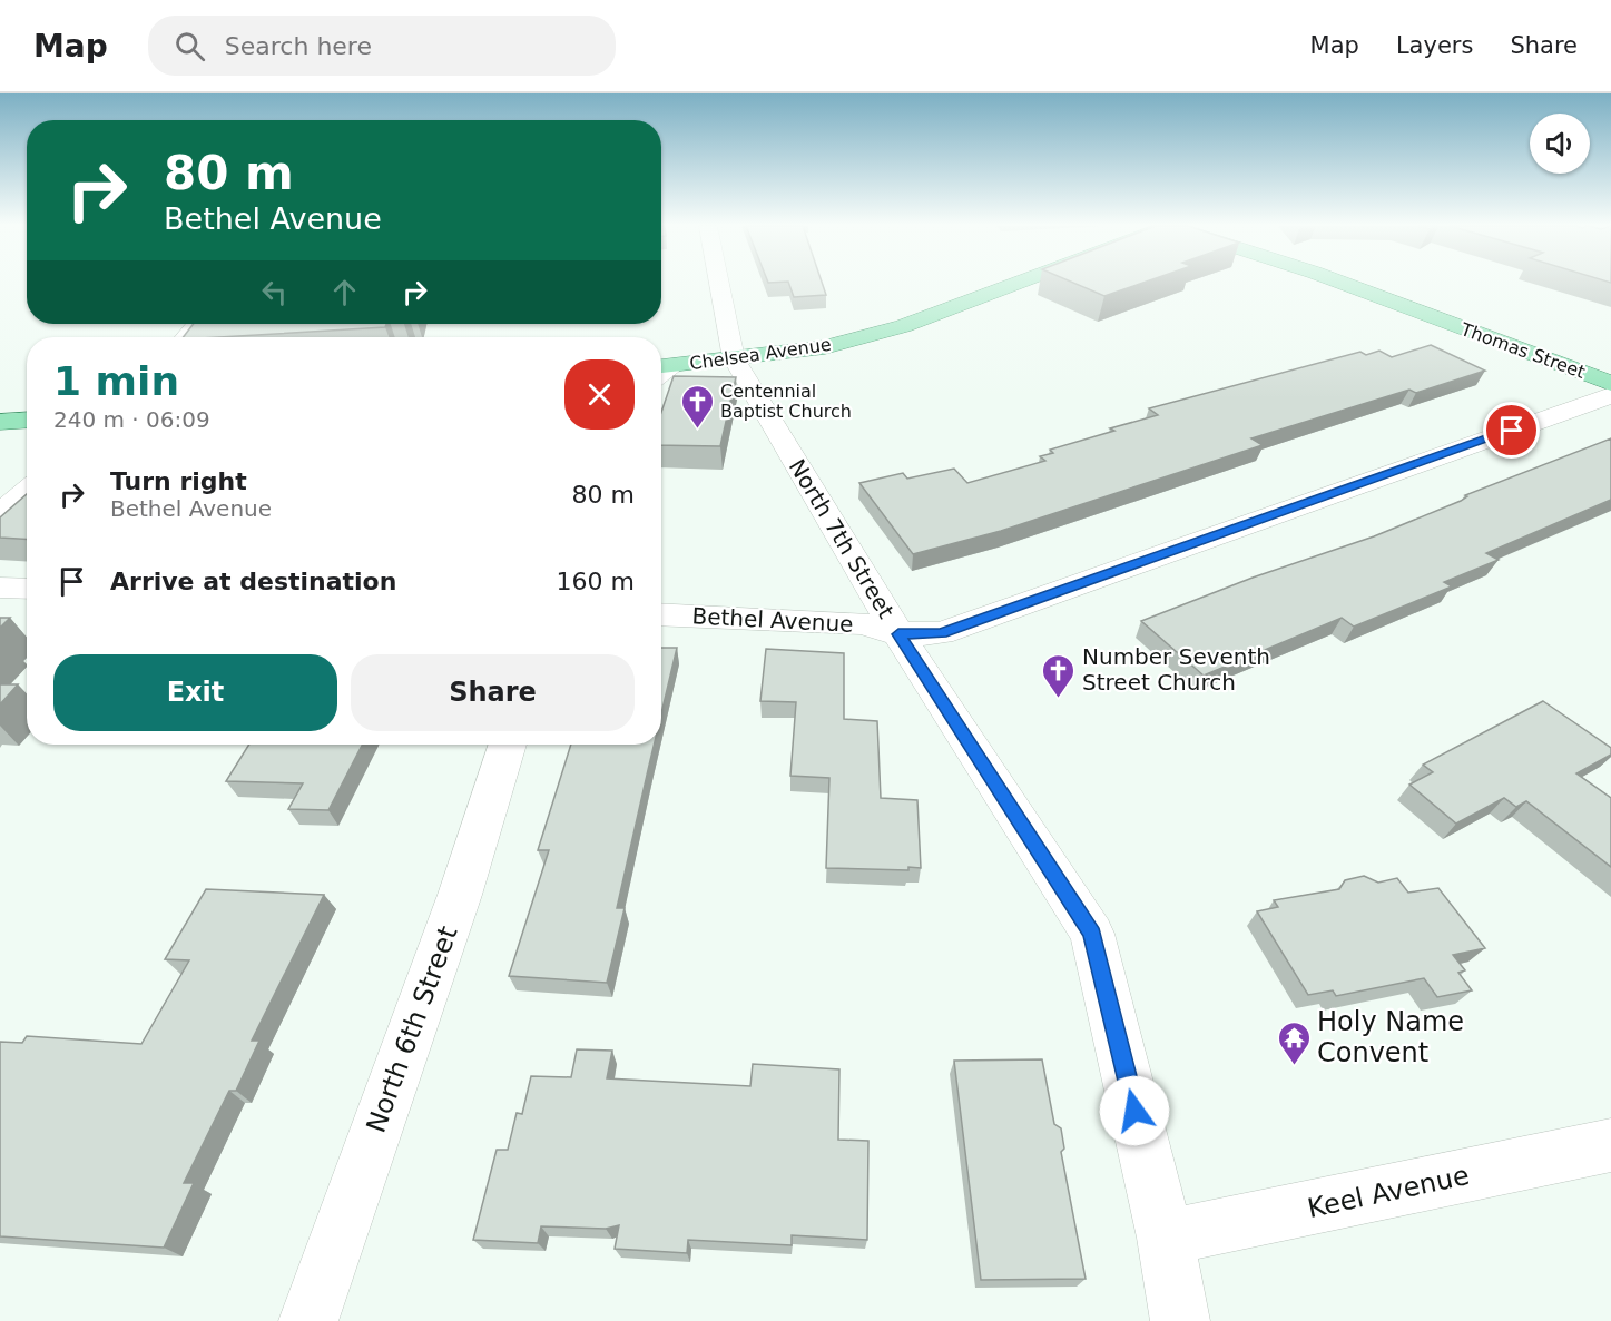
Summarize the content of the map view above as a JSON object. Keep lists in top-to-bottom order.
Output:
{
  "streets": {
    "main road": ["Thomas Street", "Chelsea Avenue"],
    "street": [
      "North 7th Street",
      "Bethel Avenue",
      "North 6th Street",
      "Keel Avenue"
    ]
  },
  "crossings": [
    ["Chelsea Avenue", "North 7th Street"],
    ["North 7th Street", "Bethel Avenue"],
    ["North 7th Street", "Keel Avenue"]
  ],
  "places": {
    "church": ["Centennial Baptist Church", "Number Seventh Street Church"],
    "temple": ["Holy Name Convent"]
  },
  "page": {
    "header": "Map",
    "search": "Search here",
    "nav": ["Map", "Layers", "Share"],
    "turn": ["80 m", "Bethel Avenue"],
    "heading": ["1 min", "240 m · 06:09"],
    "list": [
      {
        "name": "Turn right",
        "note": "Bethel Avenue",
        "value": "80 m"
      },
      {
        "name": "Arrive at destination",
        "value": "160 m"
      }
    ],
    "buttons": ["Exit", "Share"]
  }
}
